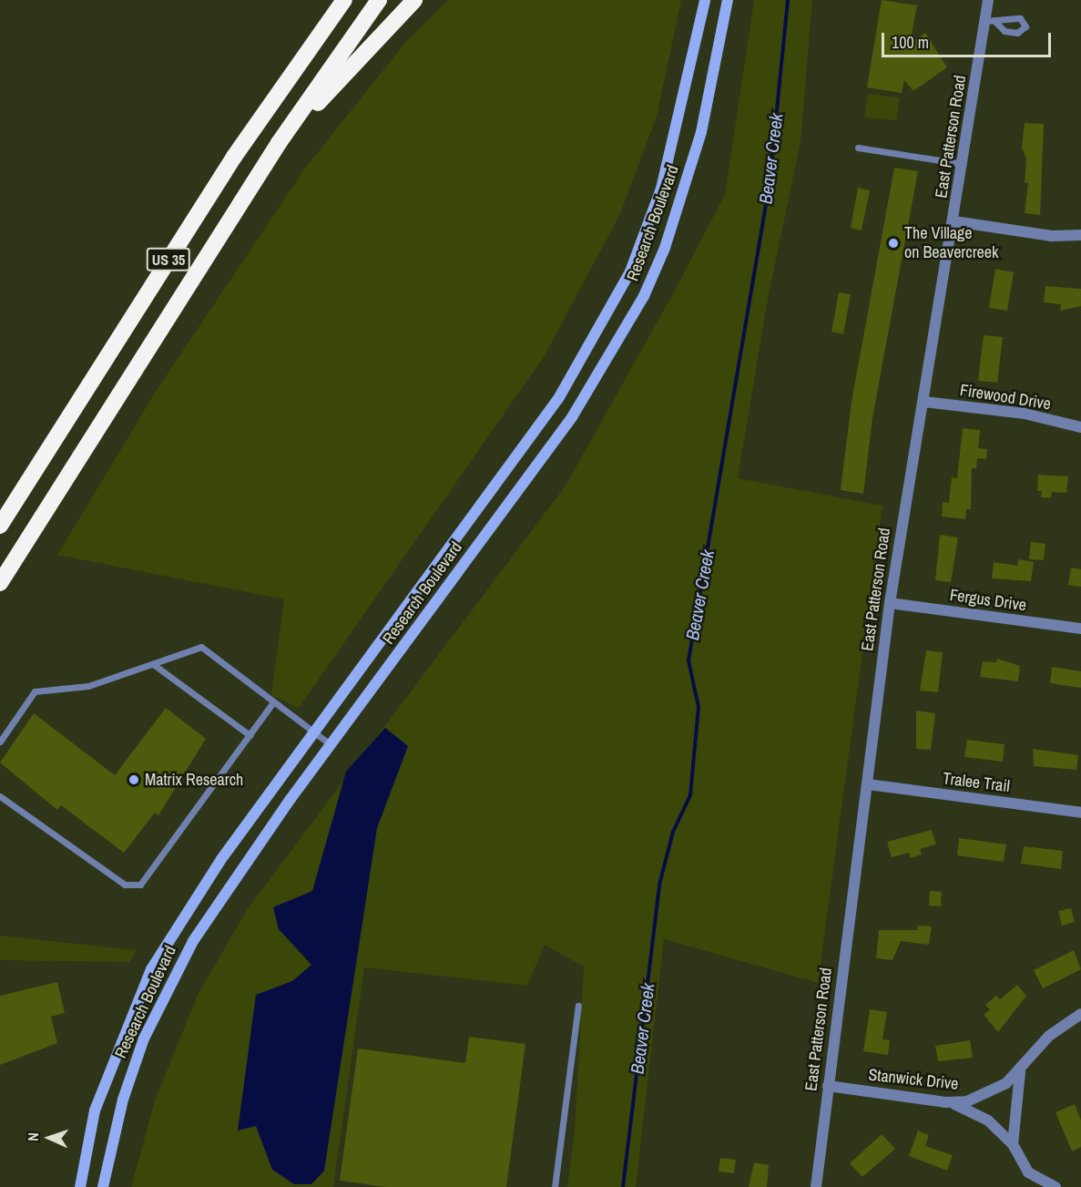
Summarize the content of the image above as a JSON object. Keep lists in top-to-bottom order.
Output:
{
  "streets": {
    "highway": ["US 35"],
    "main road": ["Research Boulevard"],
    "street": [
      "East Patterson Road",
      "Firewood Drive",
      "Fergus Drive",
      "Tralee Trail",
      "Stanwick Drive"
    ]
  },
  "crossings": [
    ["East Patterson Road", "Firewood Drive"],
    ["East Patterson Road", "Fergus Drive"],
    ["East Patterson Road", "Tralee Trail"],
    ["East Patterson Road", "Stanwick Drive"]
  ],
  "water": ["Beaver Creek"],
  "places": ["The Village on Beavercreek", "Matrix Research"],
  "scale_bar": "100 m",
  "north": "left"
}
